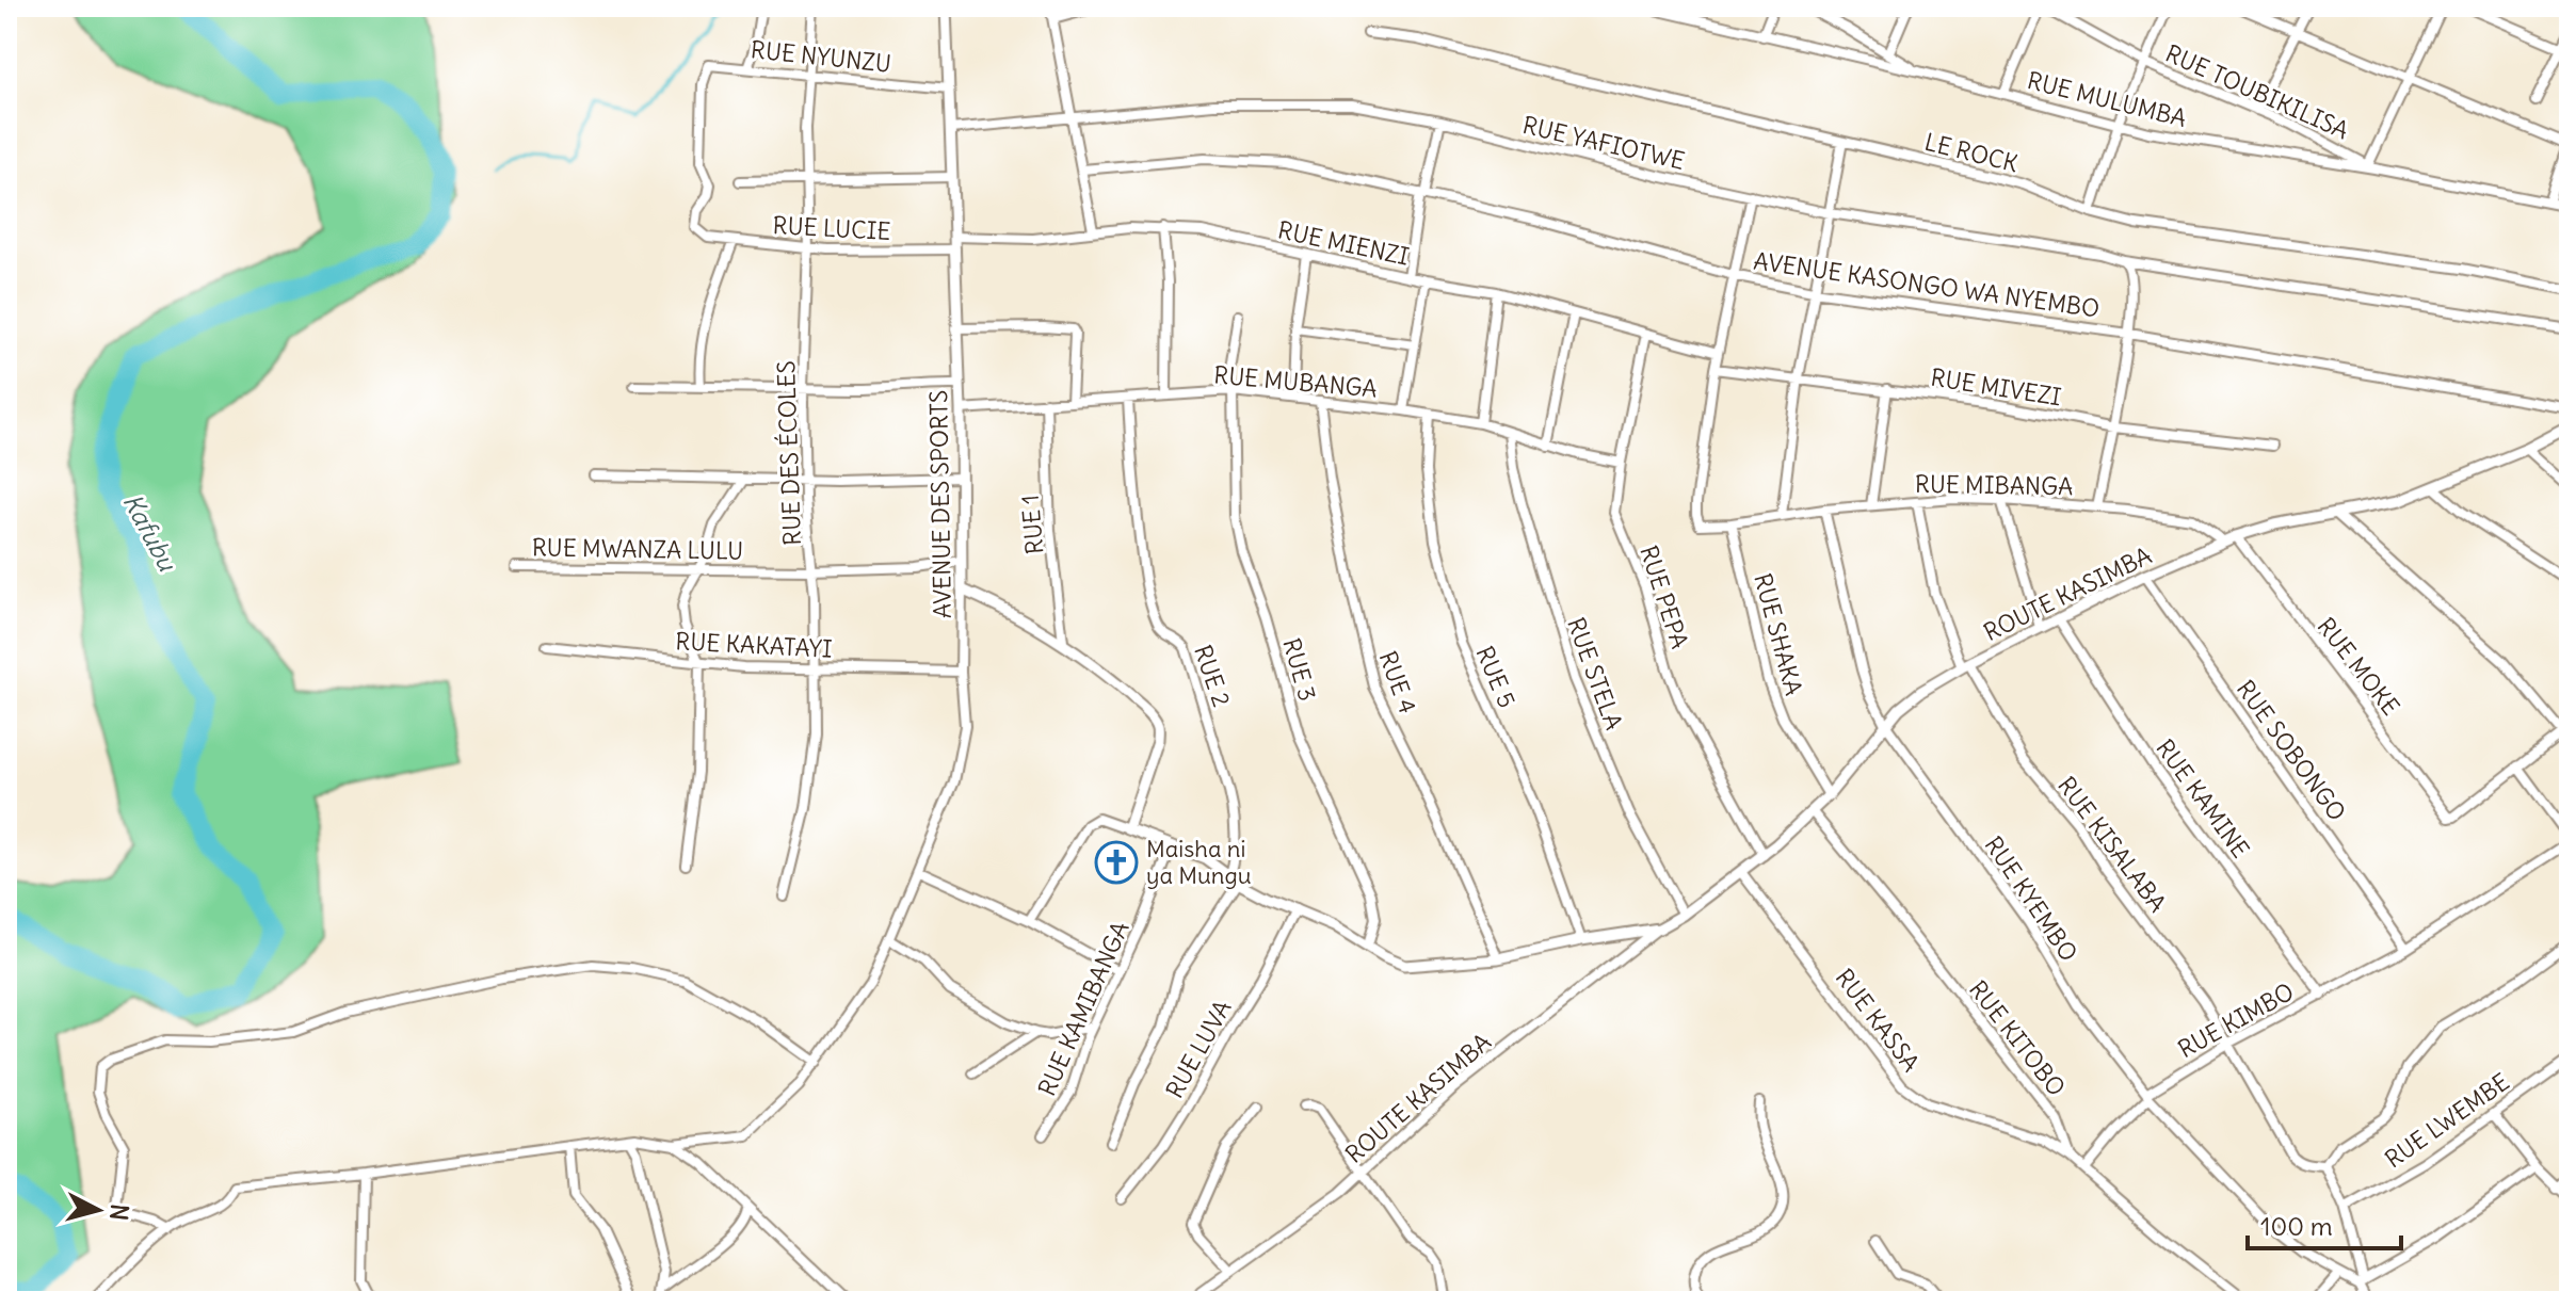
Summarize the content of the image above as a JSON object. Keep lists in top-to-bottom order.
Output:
{
  "streets": {
    "street": [
      "RUE NYUNZU",
      "RUE TOUBIKILISA",
      "RUE MULUMBA",
      "RUE YAFIOTWE",
      "LE ROCK",
      "RUE LUCIE",
      "RUE MIENZI",
      "AVENUE KASONGO WA NYEMBO",
      "RUE MUBANGA",
      "RUE MIVEZI",
      "RUE DES ÉCOLES",
      "RUE MIBANGA",
      "AVENUE DES SPORTS",
      "RUE 1",
      "RUE MWANZA LULU",
      "ROUTE KASIMBA",
      "RUE PEPA",
      "RUE SHAKA",
      "RUE KAKATAYI",
      "RUE MOKE",
      "RUE 3",
      "RUE STELA",
      "RUE 2",
      "RUE 5",
      "RUE 4",
      "RUE SOBONGO",
      "RUE KAMINE",
      "RUE KISALABA",
      "RUE KYEMBO",
      "RUE KAMIBANGA",
      "RUE KASSA",
      "RUE KIMBO",
      "RUE KITOBO",
      "RUE LUVA",
      "RUE LWEMBE"
    ]
  },
  "crossings": [
    ["RUE NYUNZU", "RUE LUCIE"],
    ["RUE NYUNZU", "RUE DES ÉCOLES"],
    ["RUE NYUNZU", "AVENUE DES SPORTS"],
    ["RUE TOUBIKILISA", "RUE MULUMBA"],
    ["RUE YAFIOTWE", "AVENUE DES SPORTS"],
    ["RUE LUCIE", "RUE DES ÉCOLES"],
    ["RUE LUCIE", "AVENUE DES SPORTS"],
    ["RUE MIENZI", "AVENUE DES SPORTS"],
    ["RUE MIENZI", "RUE PEPA"],
    ["RUE MUBANGA", "AVENUE DES SPORTS"],
    ["RUE MUBANGA", "RUE 1"],
    ["RUE MUBANGA", "RUE PEPA"],
    ["RUE MUBANGA", "RUE 3"],
    ["RUE MUBANGA", "RUE STELA"],
    ["RUE MUBANGA", "RUE 2"],
    ["RUE MUBANGA", "RUE 5"],
    ["RUE MUBANGA", "RUE 4"],
    ["RUE MIVEZI", "RUE MIBANGA"],
    ["RUE DES ÉCOLES", "RUE MWANZA LULU"],
    ["RUE DES ÉCOLES", "RUE KAKATAYI"],
    ["RUE MIBANGA", "ROUTE KASIMBA"],
    ["RUE MIBANGA", "RUE SHAKA"],
    ["RUE MIBANGA", "RUE KISALABA"],
    ["RUE MIBANGA", "RUE KYEMBO"],
    ["AVENUE DES SPORTS", "RUE MWANZA LULU"],
    ["AVENUE DES SPORTS", "RUE KAKATAYI"],
    ["ROUTE KASIMBA", "RUE PEPA"],
    ["ROUTE KASIMBA", "RUE SHAKA"],
    ["ROUTE KASIMBA", "RUE MOKE"],
    ["ROUTE KASIMBA", "RUE 3"],
    ["ROUTE KASIMBA", "RUE STELA"],
    ["ROUTE KASIMBA", "RUE 2"],
    ["ROUTE KASIMBA", "RUE 5"],
    ["ROUTE KASIMBA", "RUE 4"],
    ["ROUTE KASIMBA", "RUE SOBONGO"],
    ["ROUTE KASIMBA", "RUE KAMINE"],
    ["ROUTE KASIMBA", "RUE KISALABA"],
    ["ROUTE KASIMBA", "RUE KYEMBO"],
    ["ROUTE KASIMBA", "RUE KAMIBANGA"],
    ["ROUTE KASIMBA", "RUE KASSA"],
    ["ROUTE KASIMBA", "RUE KITOBO"],
    ["ROUTE KASIMBA", "RUE LUVA"],
    ["RUE SOBONGO", "RUE KIMBO"],
    ["RUE KAMINE", "RUE KIMBO"],
    ["RUE KISALABA", "RUE KIMBO"],
    ["RUE KYEMBO", "RUE KIMBO"],
    ["RUE KASSA", "RUE KITOBO"]
  ],
  "water": ["Kafubu"],
  "places": {
    "church": ["Maisha ni ya Mungu"]
  },
  "scale_bar": "100 m",
  "north": "right"
}
